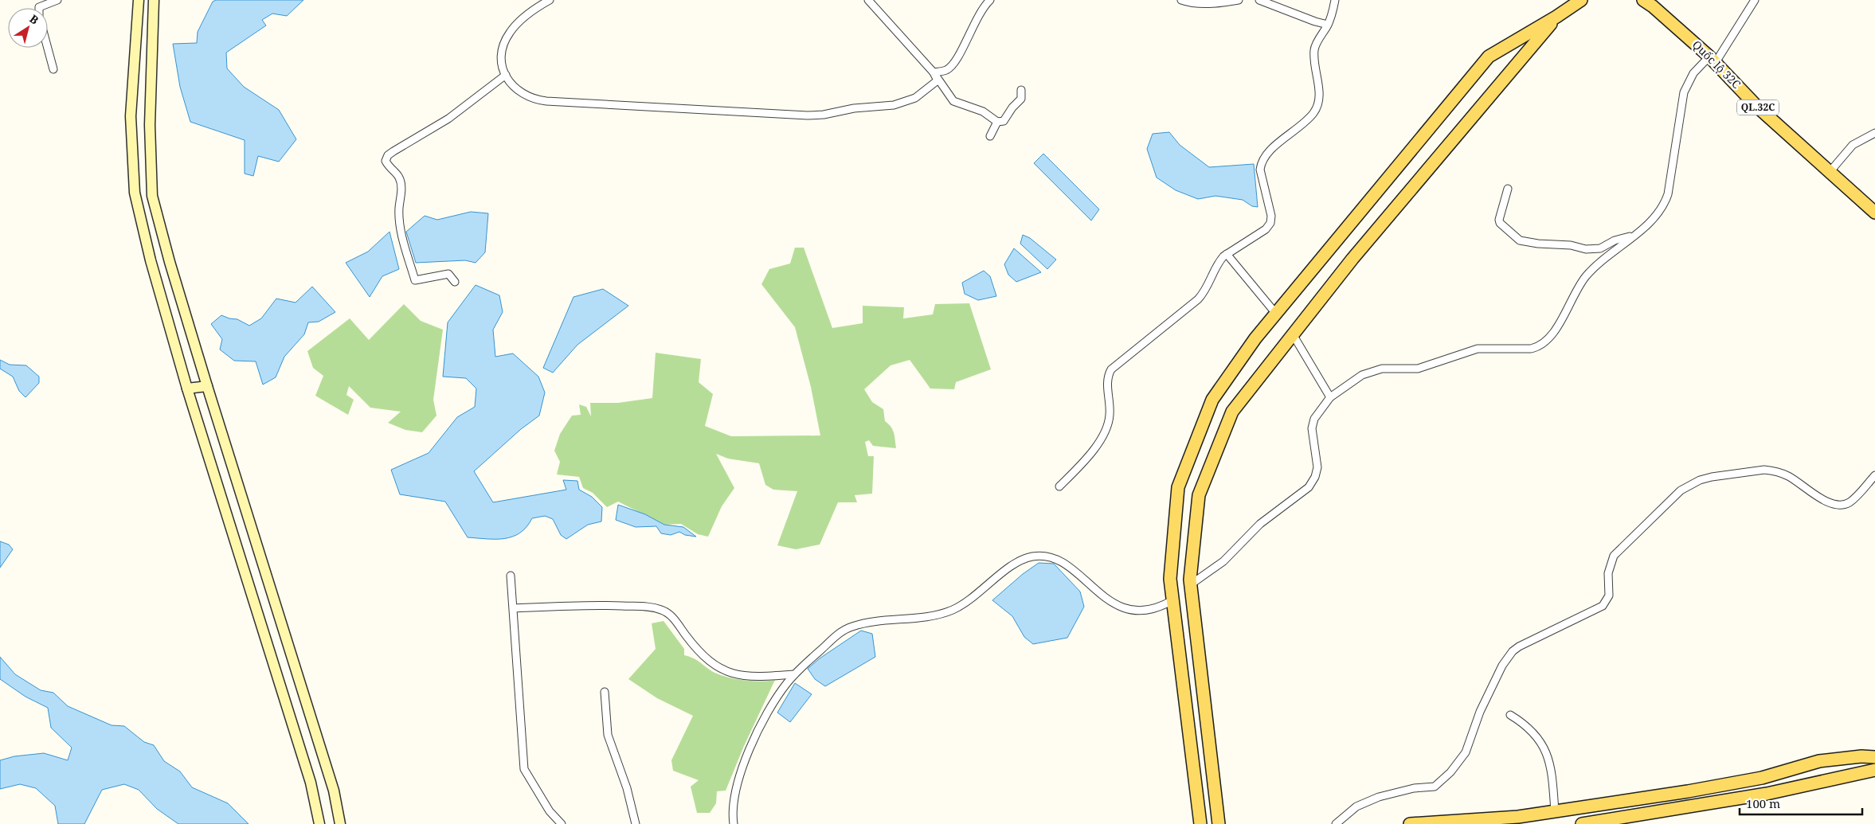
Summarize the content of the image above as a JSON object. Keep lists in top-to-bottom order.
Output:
{
  "streets": {
    "main road": ["Quốc lộ 32C", "QL.32C"]
  },
  "scale_bar": "100 m",
  "north": "top right"
}
